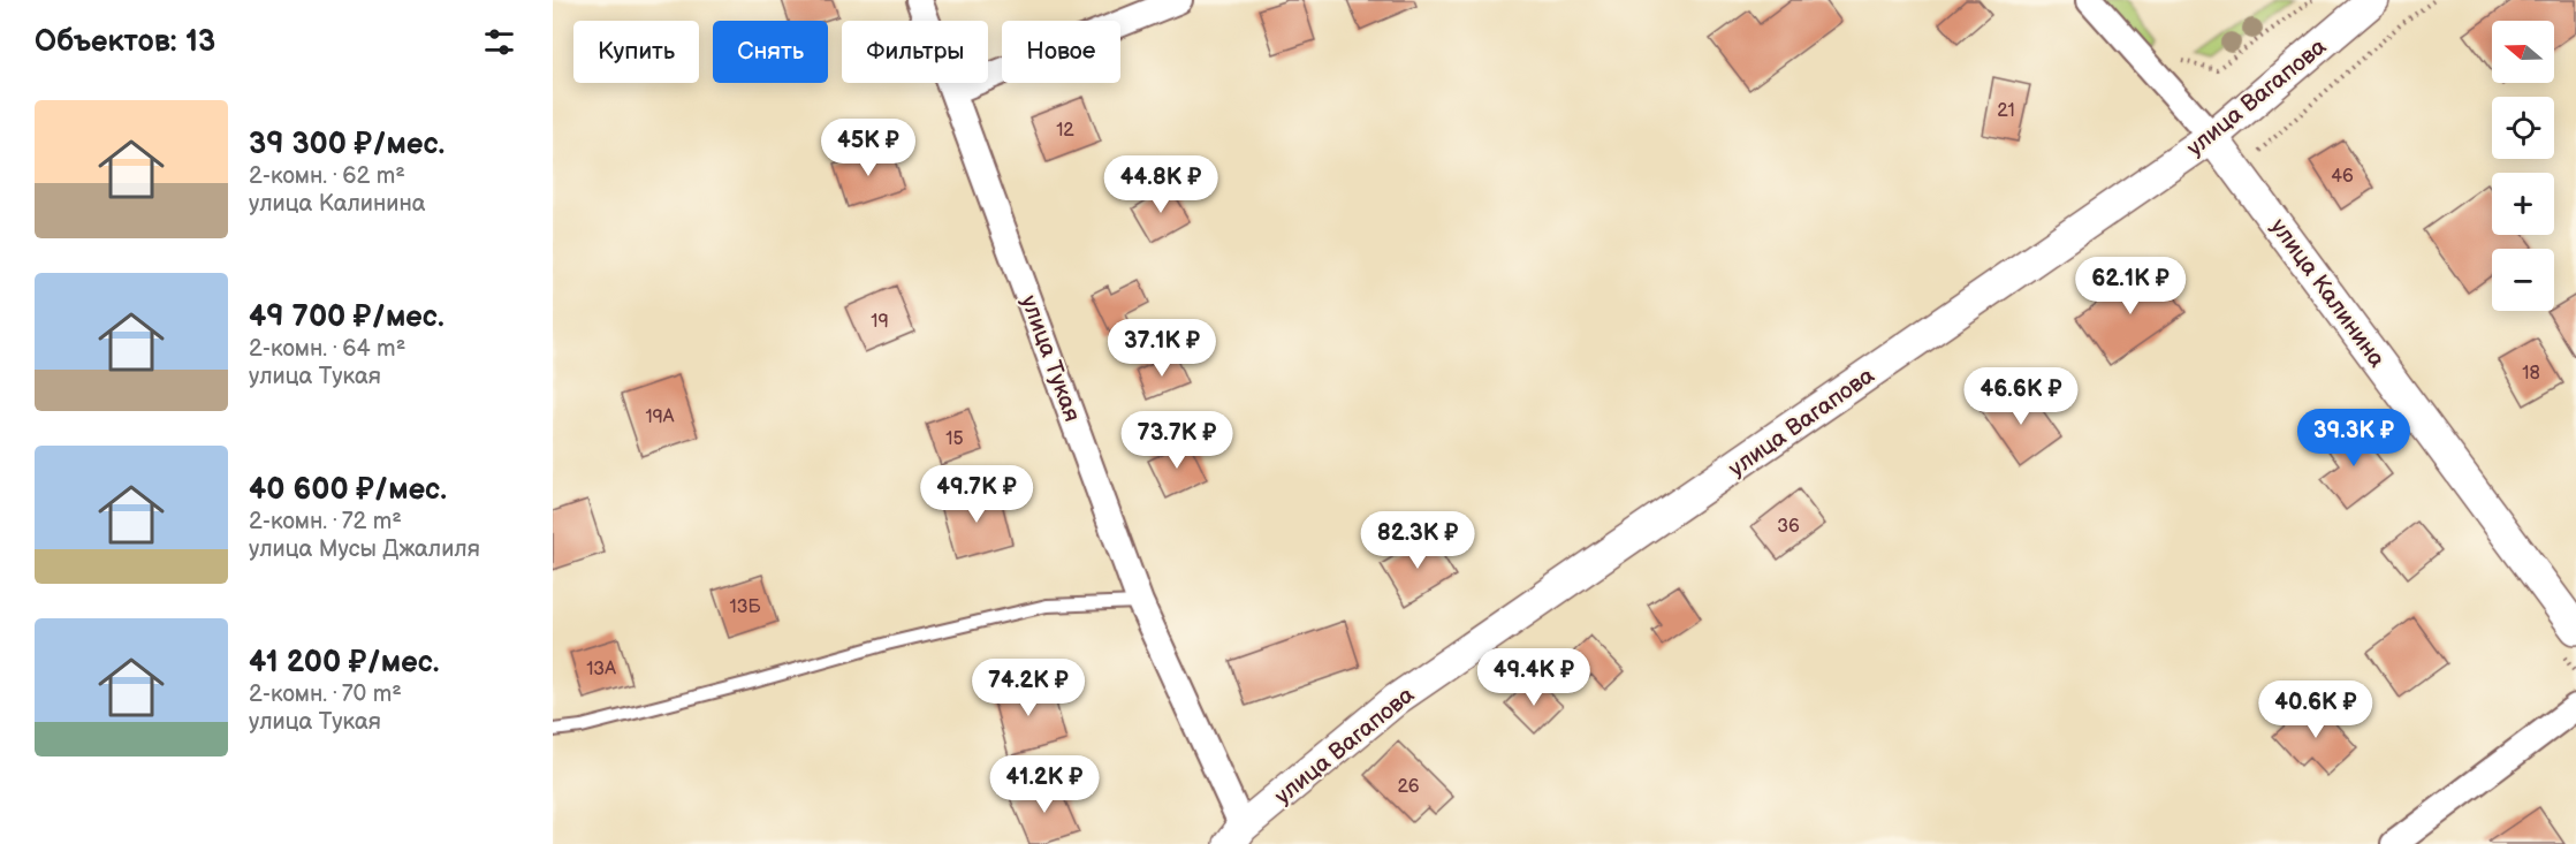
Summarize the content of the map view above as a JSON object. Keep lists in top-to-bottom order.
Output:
{
  "streets": {
    "street": ["улица Вагапова", "улица Калинина", "улица Тукая"]
  },
  "crossings": [
    ["улица Вагапова", "улица Калинина"],
    ["улица Вагапова", "улица Тукая"]
  ],
  "house_numbers": [
    "21",
    "12",
    "46",
    "19",
    "18",
    "19А",
    "15",
    "36",
    "13Б",
    "13А",
    "26"
  ],
  "north": "left",
  "page": {
    "heading": "Объектов: 13",
    "map_buttons": ["+", "−"],
    "chip": [
      "Купить",
      "Снять",
      "Фильтры",
      "Новое"
    ],
    "list": [
      {
        "name": "39 300 ₽/мес.",
        "note": "2-комн. · 62 m² · улица Калинина"
      },
      {
        "name": "49 700 ₽/мес.",
        "note": "2-комн. · 64 m² · улица Тукая"
      },
      {
        "name": "40 600 ₽/мес.",
        "note": "2-комн. · 72 m² · улица Мусы Джалиля"
      },
      {
        "name": "41 200 ₽/мес.",
        "note": "2-комн. · 70 m² · улица Тукая"
      }
    ],
    "price": [
      "45K ₽",
      "44.8K ₽",
      "62.1K ₽",
      "37.1K ₽",
      "46.6K ₽",
      "39.3K ₽",
      "73.7K ₽",
      "49.7K ₽",
      "82.3K ₽",
      "49.4K ₽",
      "74.2K ₽",
      "40.6K ₽",
      "41.2K ₽"
    ]
  }
}
